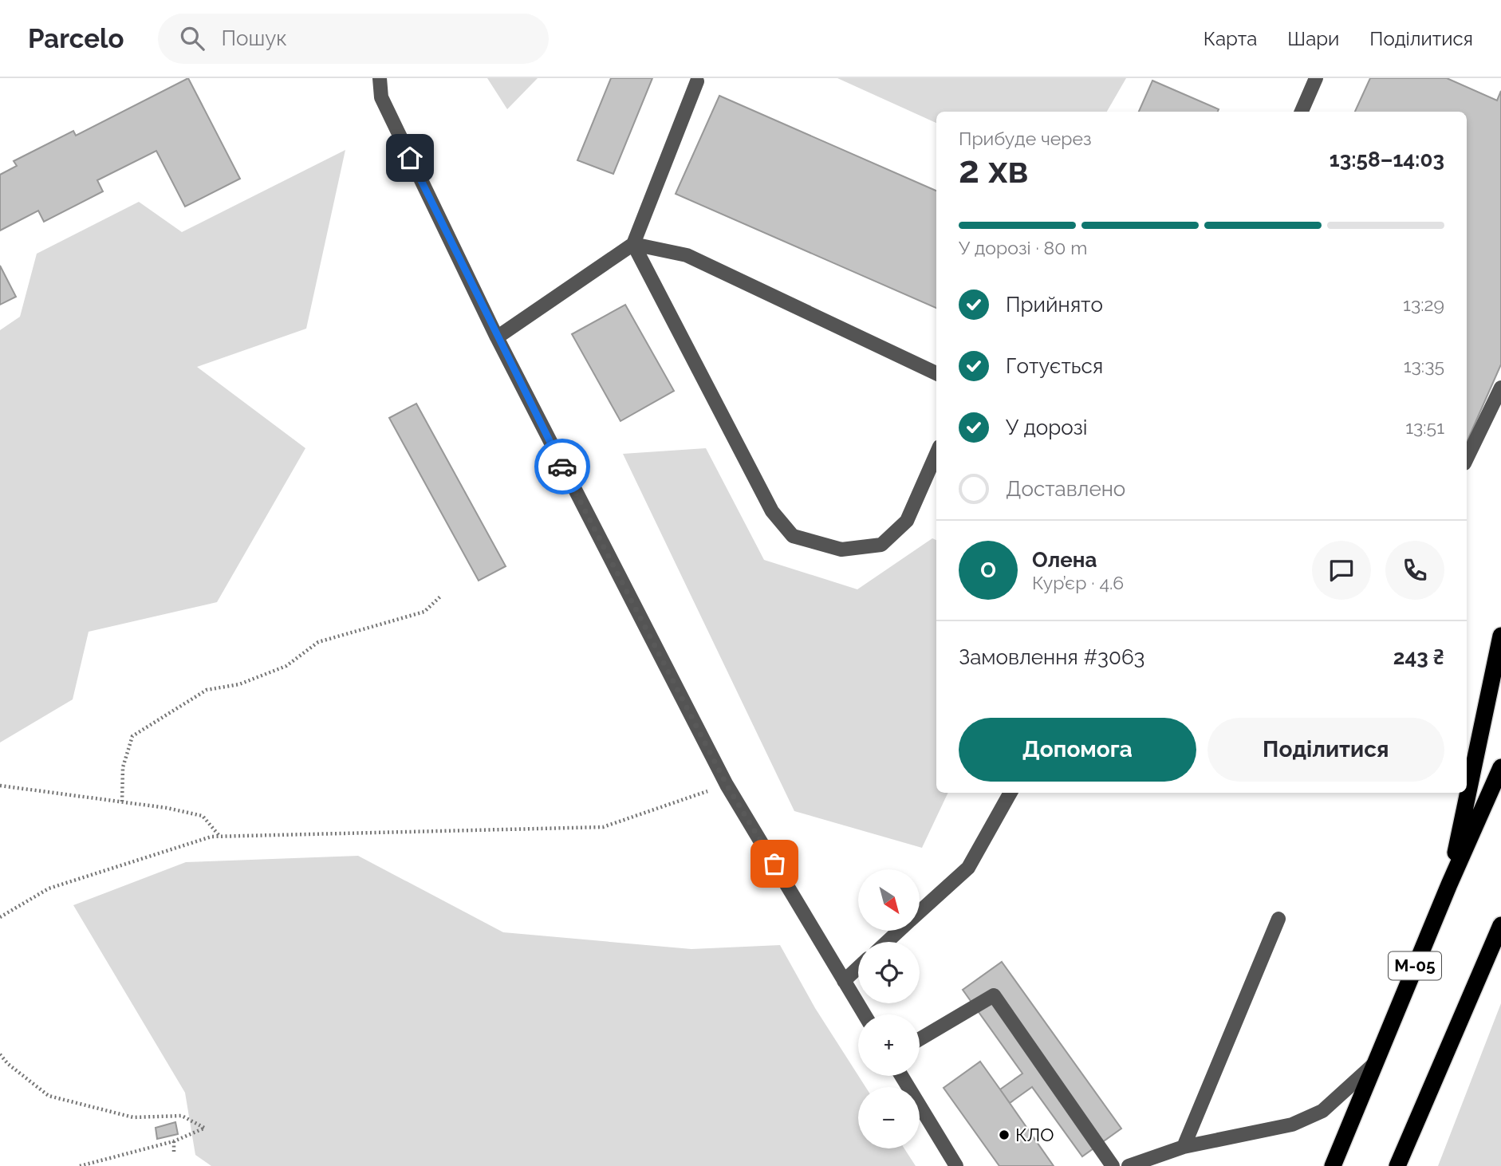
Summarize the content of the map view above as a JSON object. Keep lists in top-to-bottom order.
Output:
{
  "streets": {
    "highway": ["М-05"]
  },
  "places": ["КЛО"],
  "north": "bottom right",
  "page": {
    "header": "Parcelo",
    "search": "Пошук",
    "nav": ["Карта", "Шари", "Поділитися"],
    "heading": ["2 хв", "Прибуде через", "13:58–14:03"],
    "panel": [
      "Олена",
      "Кур’єр · 4.6",
      "Замовлення #3063",
      "243 ₴"
    ],
    "bar": "У дорозі · 80 m",
    "list": [
      ["Прийнято", "13:29"],
      ["Готується", "13:35"],
      ["У дорозі", "13:51"],
      "Доставлено"
    ],
    "round": "О",
    "buttons": ["Допомога", "Поділитися"],
    "map_buttons": ["+", "−"]
  }
}
